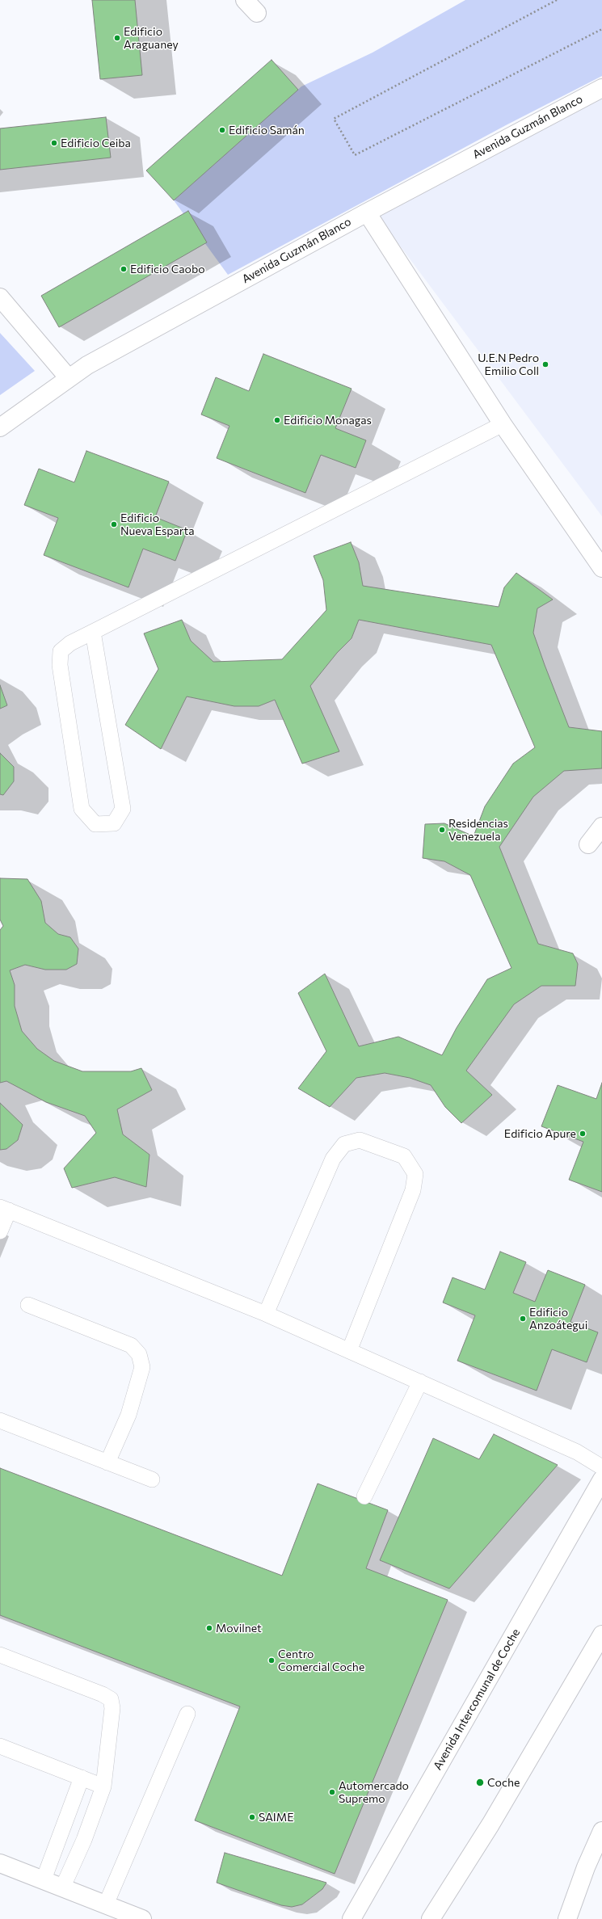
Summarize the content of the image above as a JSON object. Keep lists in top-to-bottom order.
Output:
{
  "streets": {
    "main road": ["Avenida Guzmán Blanco", "Avenida Intercomunal de Coche"]
  },
  "places": [
    "Edificio Araguaney",
    "Edificio Samán",
    "Edificio Ceiba",
    "Edificio Caobo",
    "U.E.N Pedro Emilio Coll",
    "Edificio Monagas",
    "Edificio Nueva Esparta",
    "Residencias Venezuela",
    "Edificio Apure",
    "Edificio Anzoátegui",
    "Movilnet",
    "Centro Comercial Coche",
    "Coche",
    "Automercado Supremo",
    "SAIME"
  ]
}
